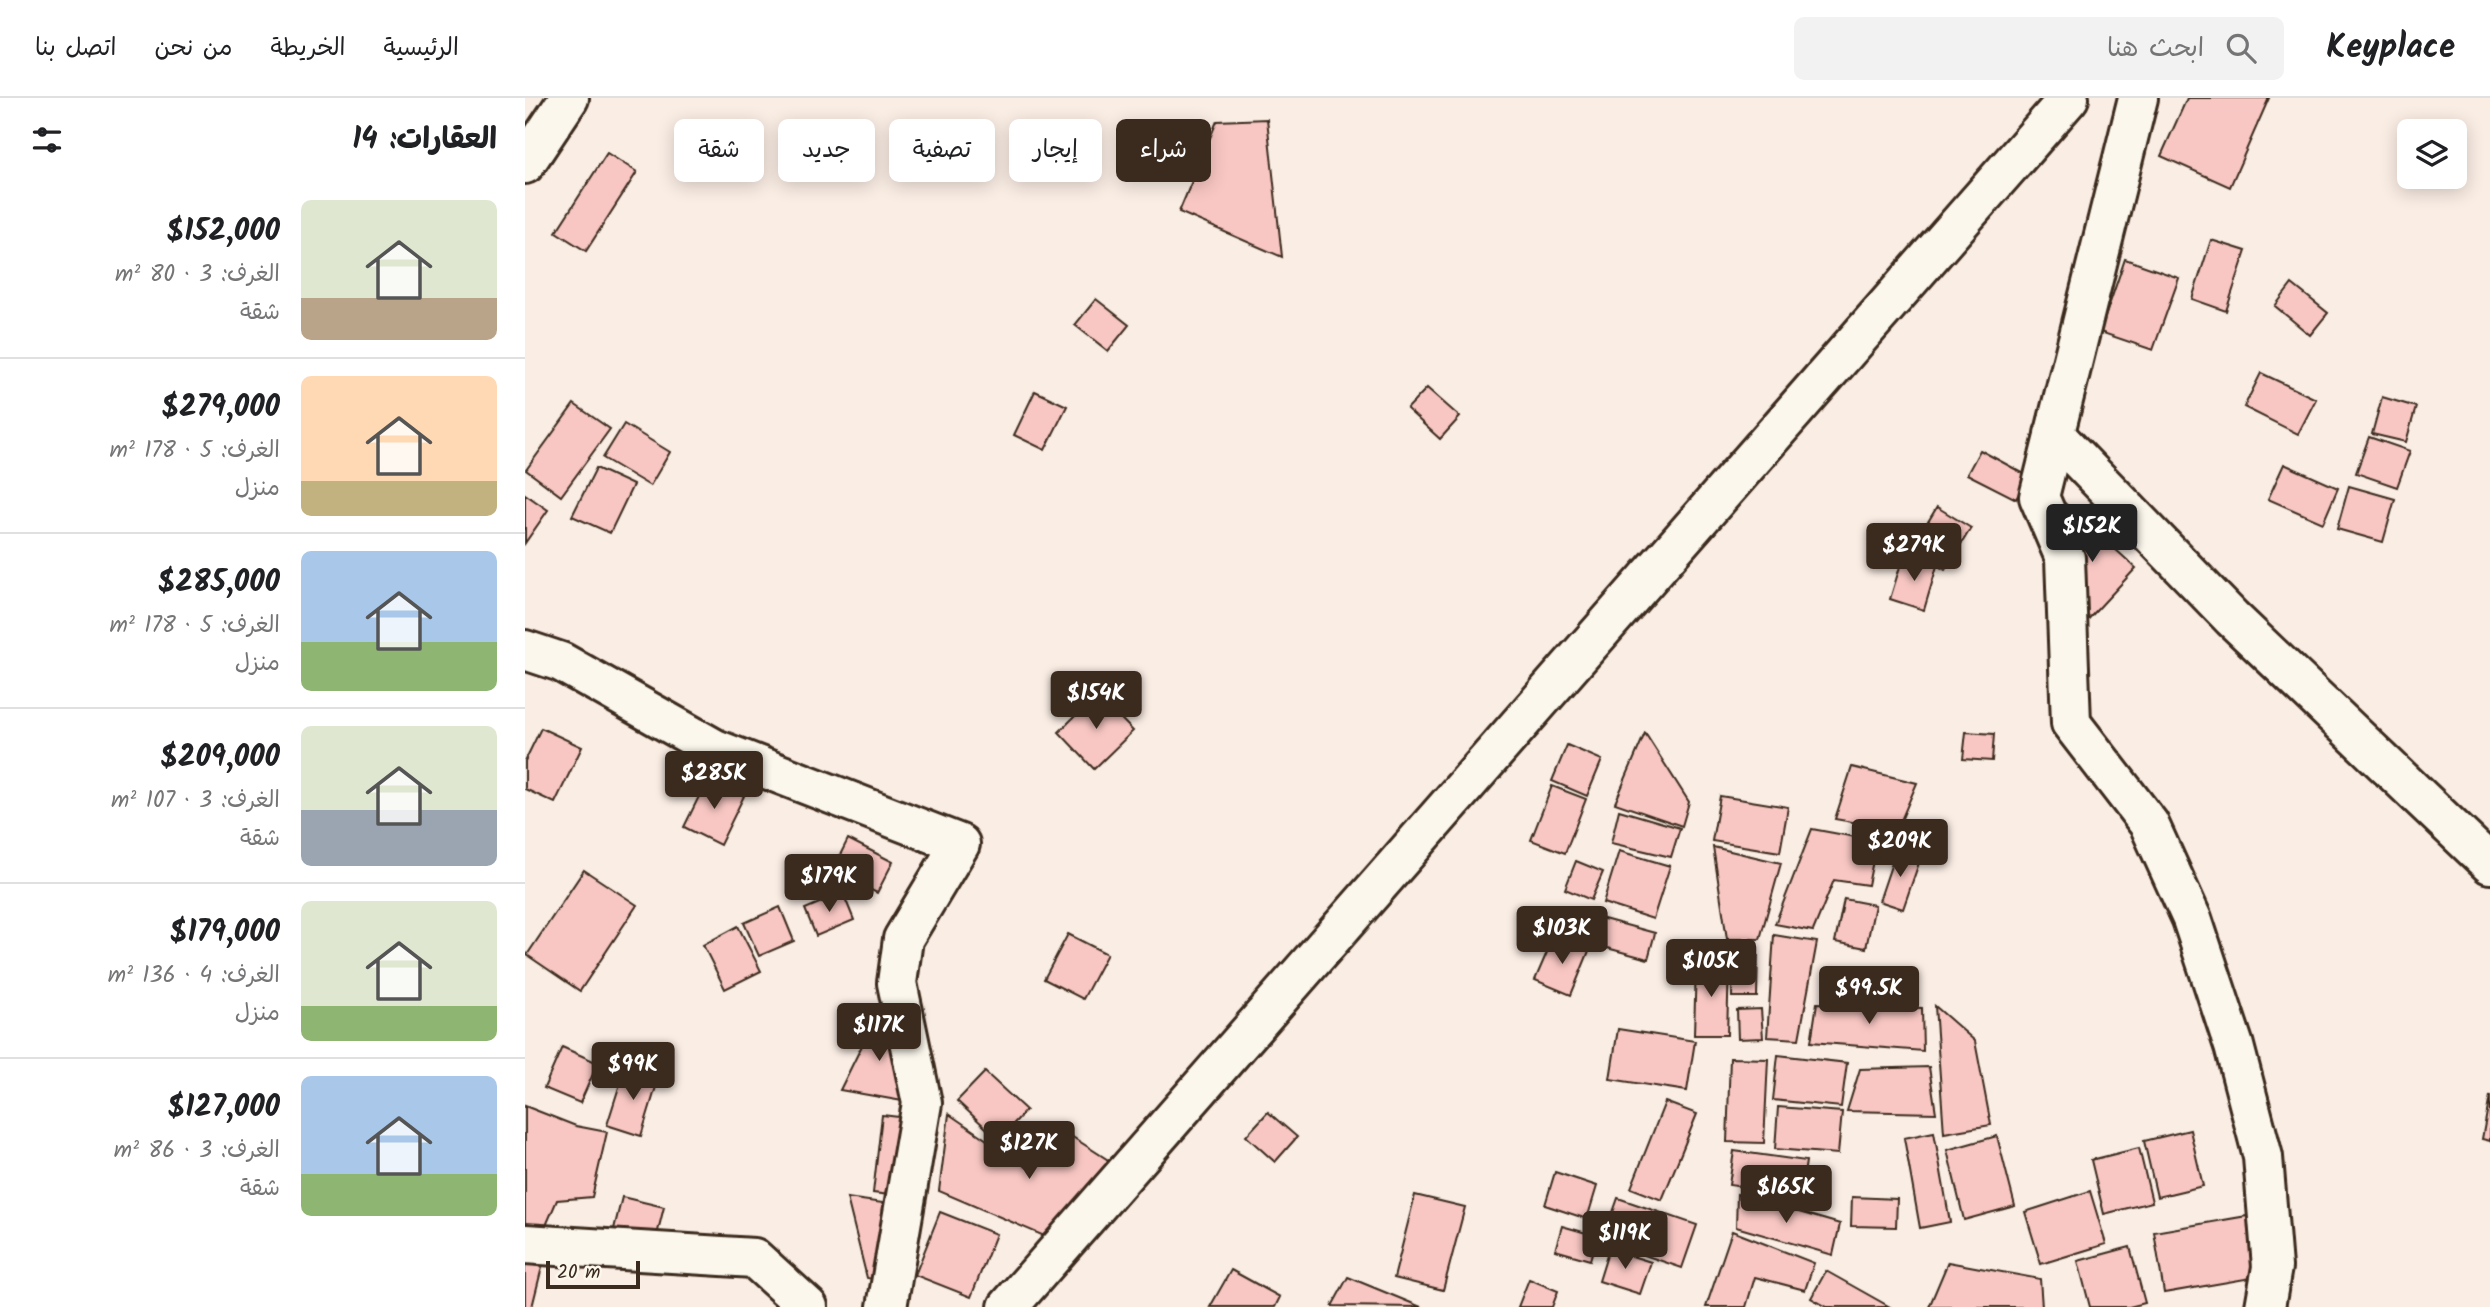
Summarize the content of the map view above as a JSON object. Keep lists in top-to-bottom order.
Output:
{
  "scale_bar": "20 m",
  "page": {
    "header": "Keyplace",
    "search": "ابحث هنا",
    "nav": [
      "الرئيسية",
      "الخريطة",
      "من نحن",
      "اتصل بنا"
    ],
    "heading": "العقارات: 14",
    "chip": [
      "شراء",
      "إيجار",
      "تصفية",
      "جديد",
      "شقة"
    ],
    "list": [
      {
        "name": "$152,000",
        "note": "الغرف: 3 · 80 m² · شقة"
      },
      {
        "name": "$279,000",
        "note": "الغرف: 5 · 178 m² · منزل"
      },
      {
        "name": "$285,000",
        "note": "الغرف: 5 · 178 m² · منزل"
      },
      {
        "name": "$209,000",
        "note": "الغرف: 3 · 107 m² · شقة"
      },
      {
        "name": "$179,000",
        "note": "الغرف: 4 · 136 m² · منزل"
      },
      {
        "name": "$127,000",
        "note": "الغرف: 3 · 86 m² · شقة"
      }
    ],
    "price": [
      "$152K",
      "$279K",
      "$154K",
      "$285K",
      "$209K",
      "$179K",
      "$103K",
      "$105K",
      "$99.5K",
      "$117K",
      "$99K",
      "$127K",
      "$165K",
      "$119K"
    ],
    "scale": "20 m"
  }
}
